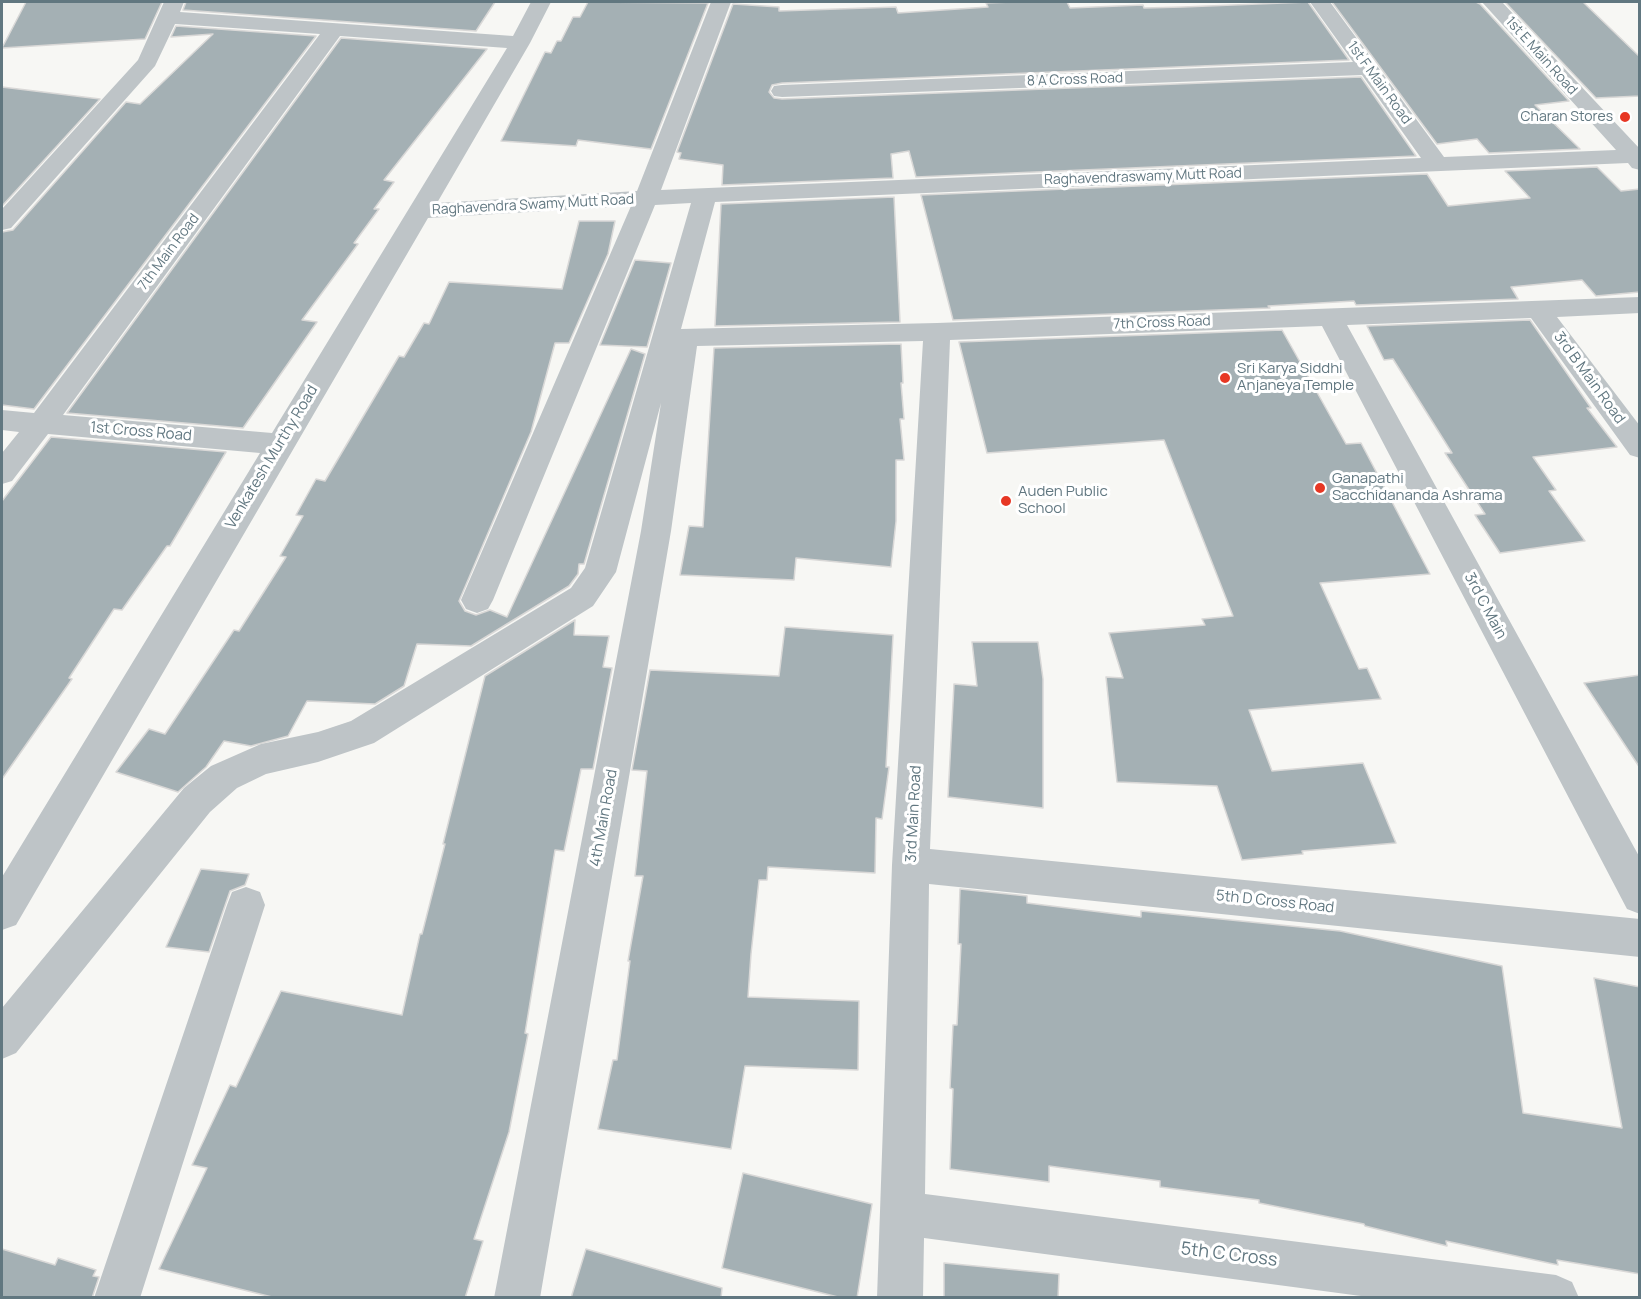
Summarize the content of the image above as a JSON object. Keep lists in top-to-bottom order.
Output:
{
  "streets": {
    "street": [
      "1st E Main Road",
      "8 A Cross Road",
      "1st F Main Road",
      "Raghavendraswamy Mutt Road",
      "Raghavendra Swamy Mutt Road",
      "7th Main Road",
      "7th Cross Road",
      "3rd B Main Road",
      "1st Cross Road",
      "Venkatesh Murthy Road",
      "3rd C Main",
      "3rd Main Road",
      "4th Main Road",
      "5th D Cross Road",
      "5th C Cross"
    ]
  },
  "crossings": [
    ["1st E Main Road", "Raghavendraswamy Mutt Road"],
    ["8 A Cross Road", "1st F Main Road"],
    ["1st F Main Road", "Raghavendraswamy Mutt Road"],
    ["Raghavendraswamy Mutt Road", "Raghavendra Swamy Mutt Road"],
    ["Raghavendra Swamy Mutt Road", "Venkatesh Murthy Road"],
    ["7th Main Road", "1st Cross Road"],
    ["7th Cross Road", "3rd B Main Road"],
    ["7th Cross Road", "3rd C Main"],
    ["7th Cross Road", "3rd Main Road"],
    ["7th Cross Road", "4th Main Road"],
    ["1st Cross Road", "Venkatesh Murthy Road"],
    ["3rd Main Road", "5th D Cross Road"],
    ["3rd Main Road", "5th C Cross"]
  ],
  "places": [
    "Charan Stores",
    "Sri Karya Siddhi Anjaneya Temple",
    "Ganapathi Sacchidananda Ashrama",
    "Auden Public School"
  ]
}
